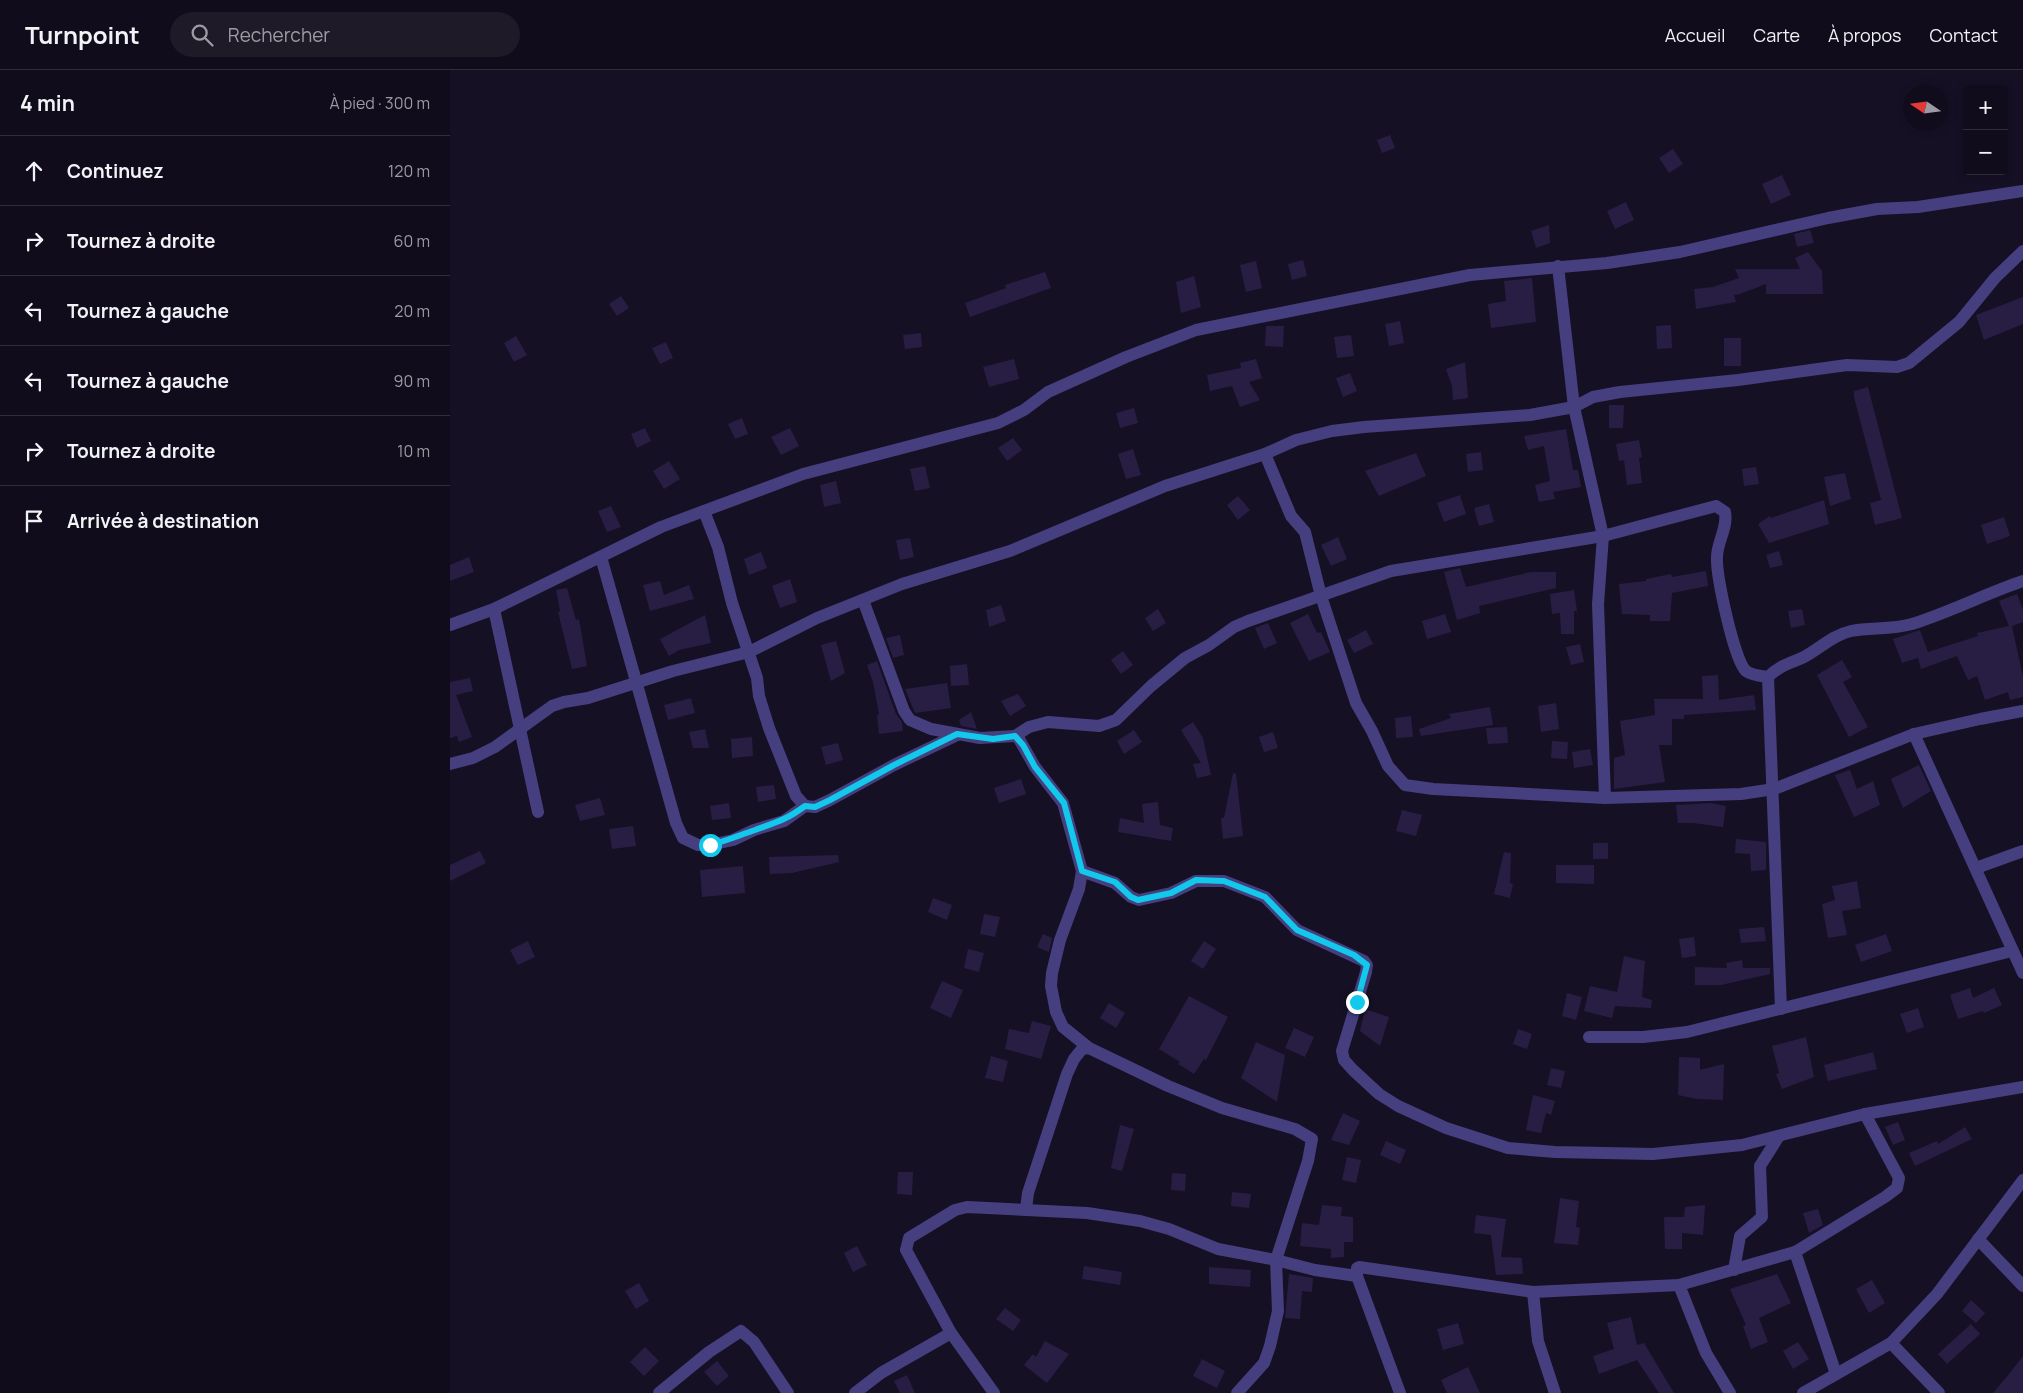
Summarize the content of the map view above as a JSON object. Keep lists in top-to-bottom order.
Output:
{
  "north": "left",
  "page": {
    "header": "Turnpoint",
    "search": "Rechercher",
    "nav": [
      "Accueil",
      "Carte",
      "À propos",
      "Contact"
    ],
    "heading": ["4 min", "À pied · 300 m"],
    "map_buttons": ["+", "−"],
    "list": [
      ["Continuez", "120 m"],
      ["Tournez à droite", "60 m"],
      ["Tournez à gauche", "20 m"],
      ["Tournez à gauche", "90 m"],
      ["Tournez à droite", "10 m"],
      "Arrivée à destination"
    ]
  }
}
